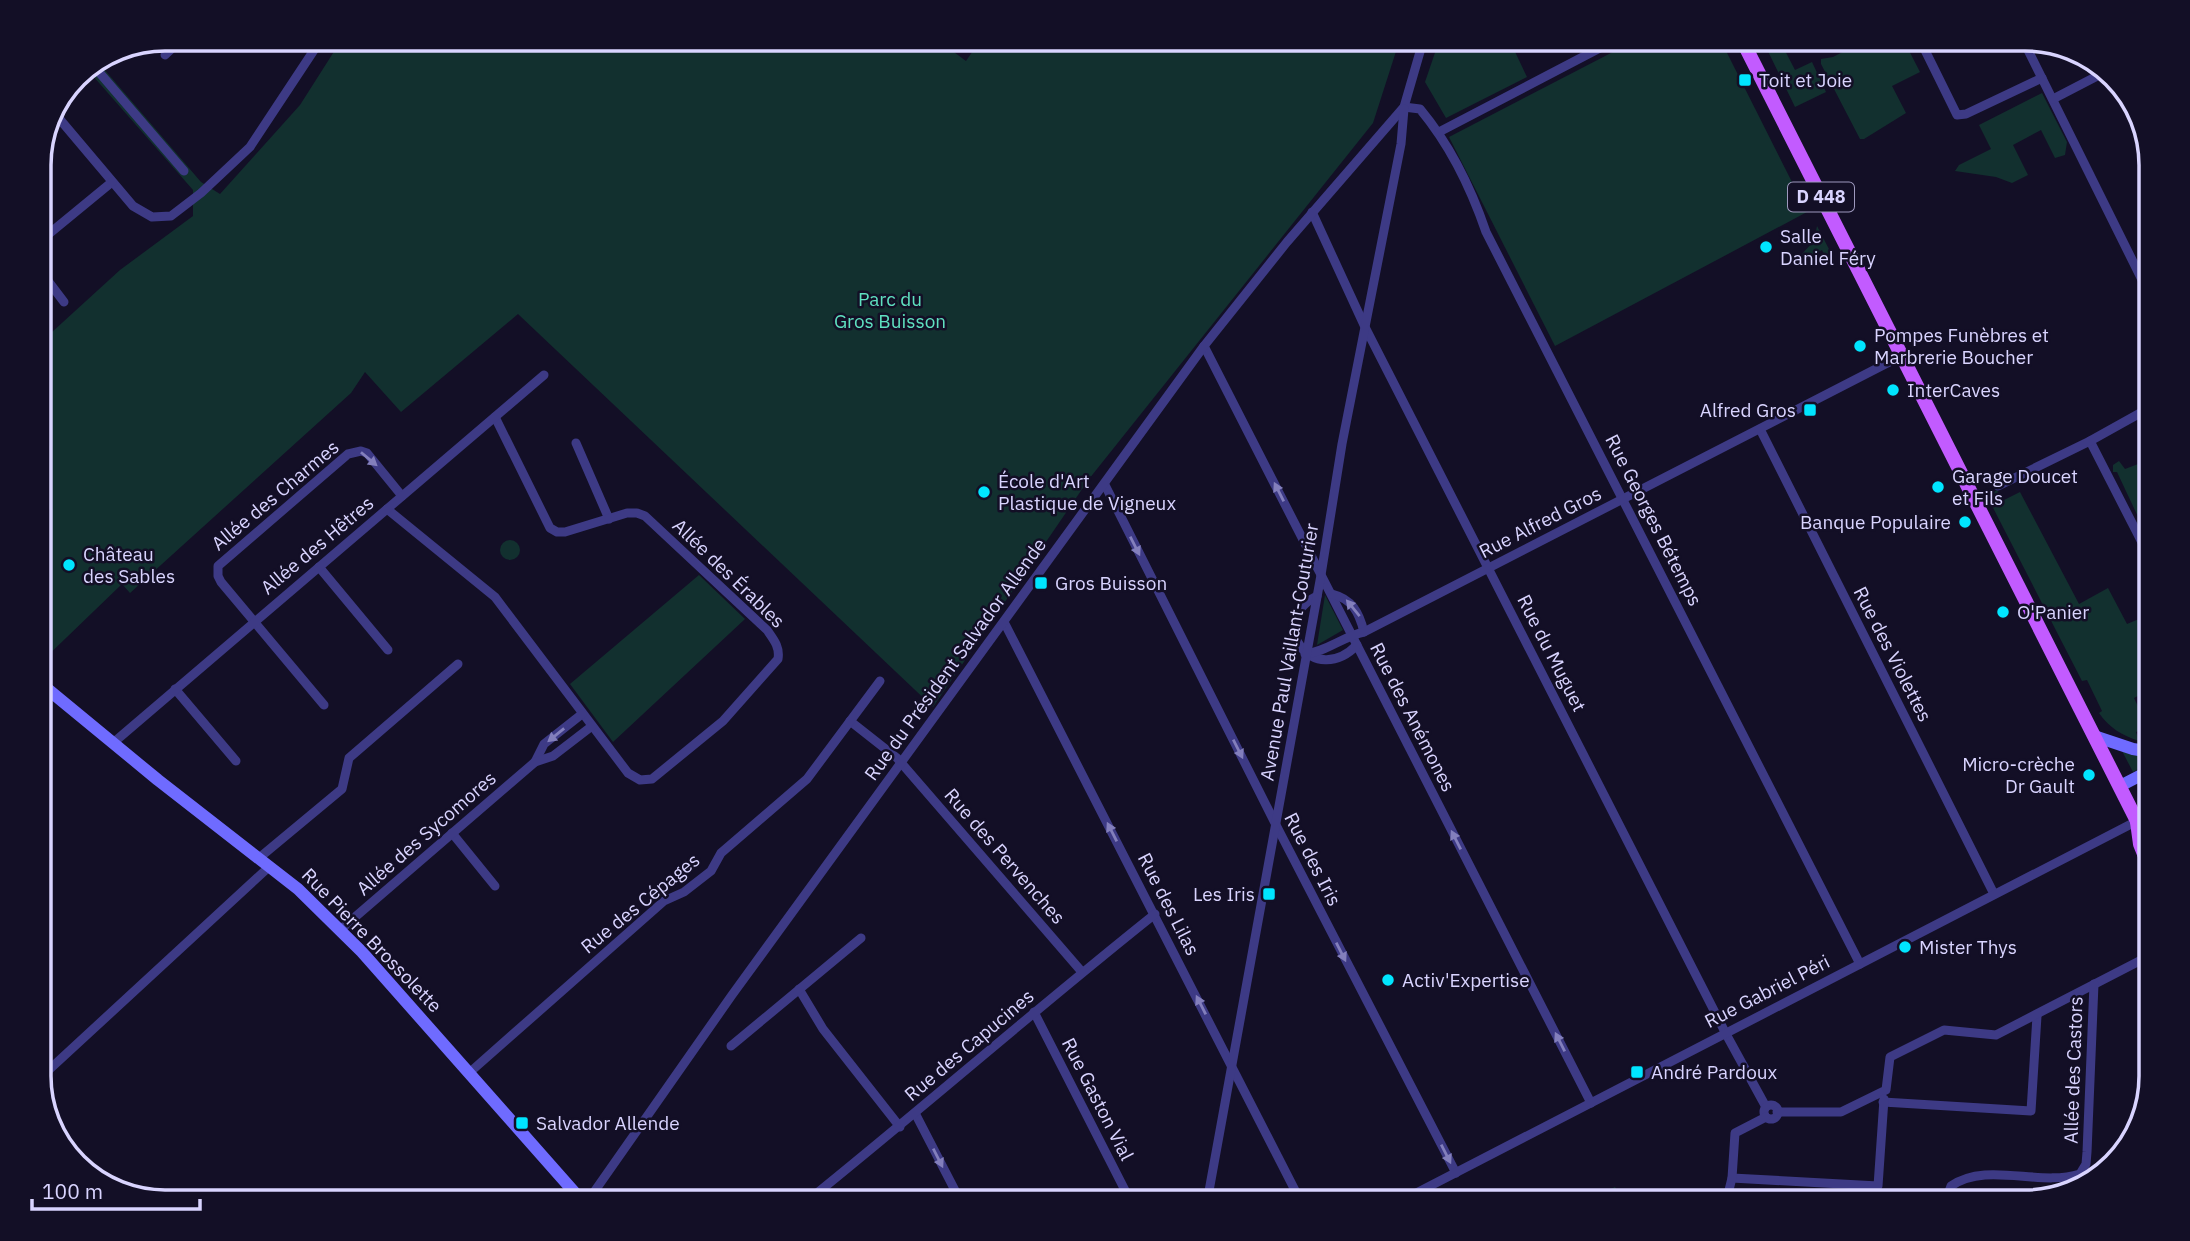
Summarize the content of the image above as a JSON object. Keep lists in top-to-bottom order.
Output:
{
  "streets": {
    "main road": ["D 448"],
    "street": [
      "Allée des Charmes",
      "Rue Georges Bétemps",
      "Rue Alfred Gros",
      "Allée des Hêtres",
      "Allée des Érables",
      "Avenue Paul Vaillant-Couturier",
      "Rue du Muguet",
      "Rue des Violettes",
      "Rue du Président Salvador Allende",
      "Rue des Anémones",
      "Allée des Sycomores",
      "Rue des Pervenches",
      "Rue des Iris",
      "Rue des Cépages",
      "Rue des Lilas",
      "Rue Pierre Brossolette",
      "Rue Gabriel Péri",
      "Rue des Capucines",
      "Allée des Castors",
      "Rue Gaston Vial"
    ]
  },
  "crossings": [
    ["D 448", "Rue Alfred Gros"],
    ["D 448", "Rue Gabriel Péri"],
    ["Allée des Charmes", "Allée des Hêtres"],
    ["Rue Georges Bétemps", "Rue Alfred Gros"],
    ["Rue Georges Bétemps", "Avenue Paul Vaillant-Couturier"],
    ["Rue Georges Bétemps", "Rue du Président Salvador Allende"],
    ["Rue Georges Bétemps", "Rue Gabriel Péri"],
    ["Rue Alfred Gros", "Avenue Paul Vaillant-Couturier"],
    ["Rue Alfred Gros", "Rue du Muguet"],
    ["Rue Alfred Gros", "Rue des Violettes"],
    ["Rue Alfred Gros", "Rue des Anémones"],
    ["Allée des Hêtres", "Allée des Érables"],
    ["Allée des Hêtres", "Rue Pierre Brossolette"],
    ["Allée des Érables", "Allée des Sycomores"],
    ["Avenue Paul Vaillant-Couturier", "Rue du Muguet"],
    ["Avenue Paul Vaillant-Couturier", "Rue du Président Salvador Allende"],
    ["Avenue Paul Vaillant-Couturier", "Rue des Anémones"],
    ["Avenue Paul Vaillant-Couturier", "Rue des Iris"],
    ["Avenue Paul Vaillant-Couturier", "Rue des Lilas"],
    ["Rue du Muguet", "Rue du Président Salvador Allende"],
    ["Rue du Muguet", "Rue Gabriel Péri"],
    ["Rue des Violettes", "Rue Gabriel Péri"],
    ["Rue du Président Salvador Allende", "Rue des Anémones"],
    ["Rue du Président Salvador Allende", "Rue des Pervenches"],
    ["Rue du Président Salvador Allende", "Rue des Iris"],
    ["Rue du Président Salvador Allende", "Rue des Lilas"],
    ["Rue des Anémones", "Rue Gabriel Péri"],
    ["Allée des Sycomores", "Rue Pierre Brossolette"],
    ["Rue des Pervenches", "Rue des Capucines"],
    ["Rue des Iris", "Rue Gabriel Péri"],
    ["Rue des Cépages", "Rue Pierre Brossolette"],
    ["Rue des Lilas", "Rue des Capucines"],
    ["Rue des Capucines", "Rue Gaston Vial"]
  ],
  "one_way": ["Rue des Anémones", "Rue des Iris", "Rue des Lilas"],
  "parks": ["Parc du Gros Buisson"],
  "places": {
    "transit": [
      "Toit et Joie",
      "Alfred Gros",
      "Gros Buisson",
      "Les Iris",
      "André Pardoux",
      "Salvador Allende"
    ],
    "other": [
      "Salle Daniel Féry",
      "Pompes Funèbres et Marbrerie Boucher",
      "InterCaves",
      "Garage Doucet et Fils",
      "École d'Art Plastique de Vigneux",
      "Banque Populaire",
      "Château des Sables",
      "O'Panier",
      "Micro-crèche Dr Gault",
      "Mister Thys",
      "Activ'Expertise"
    ]
  },
  "scale_bar": "100 m"
}
